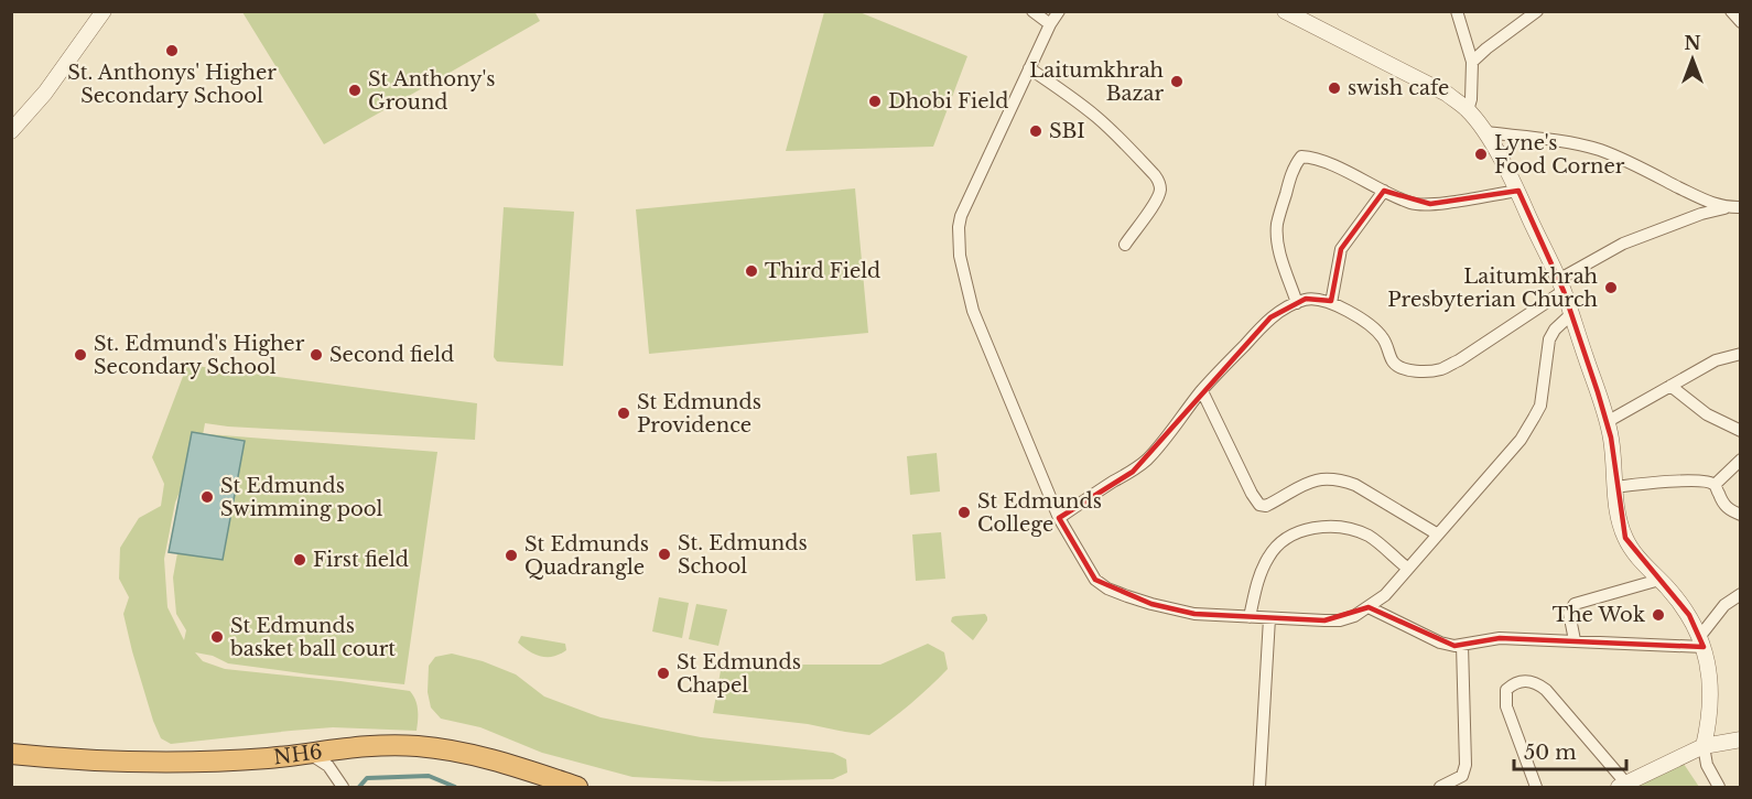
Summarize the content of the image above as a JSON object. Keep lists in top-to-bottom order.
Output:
{
  "streets": {
    "highway": ["NH6"]
  },
  "places": [
    "St. Anthonys' Higher Secondary School",
    "Laitumkhrah Bazar",
    "swish cafe",
    "St Anthony's Ground",
    "Dhobi Field",
    "SBI",
    "Lyne's Food Corner",
    "Third Field",
    "Laitumkhrah Presbyterian Church",
    "St. Edmund's Higher Secondary School",
    "Second field",
    "St Edmunds Providence",
    "St Edmunds Swimming pool",
    "St Edmunds College",
    "St. Edmunds School",
    "St Edmunds Quadrangle",
    "First field",
    "The Wok",
    "St Edmunds basket ball court",
    "St Edmunds Chapel"
  ],
  "scale_bar": "50 m",
  "north": "top"
}
